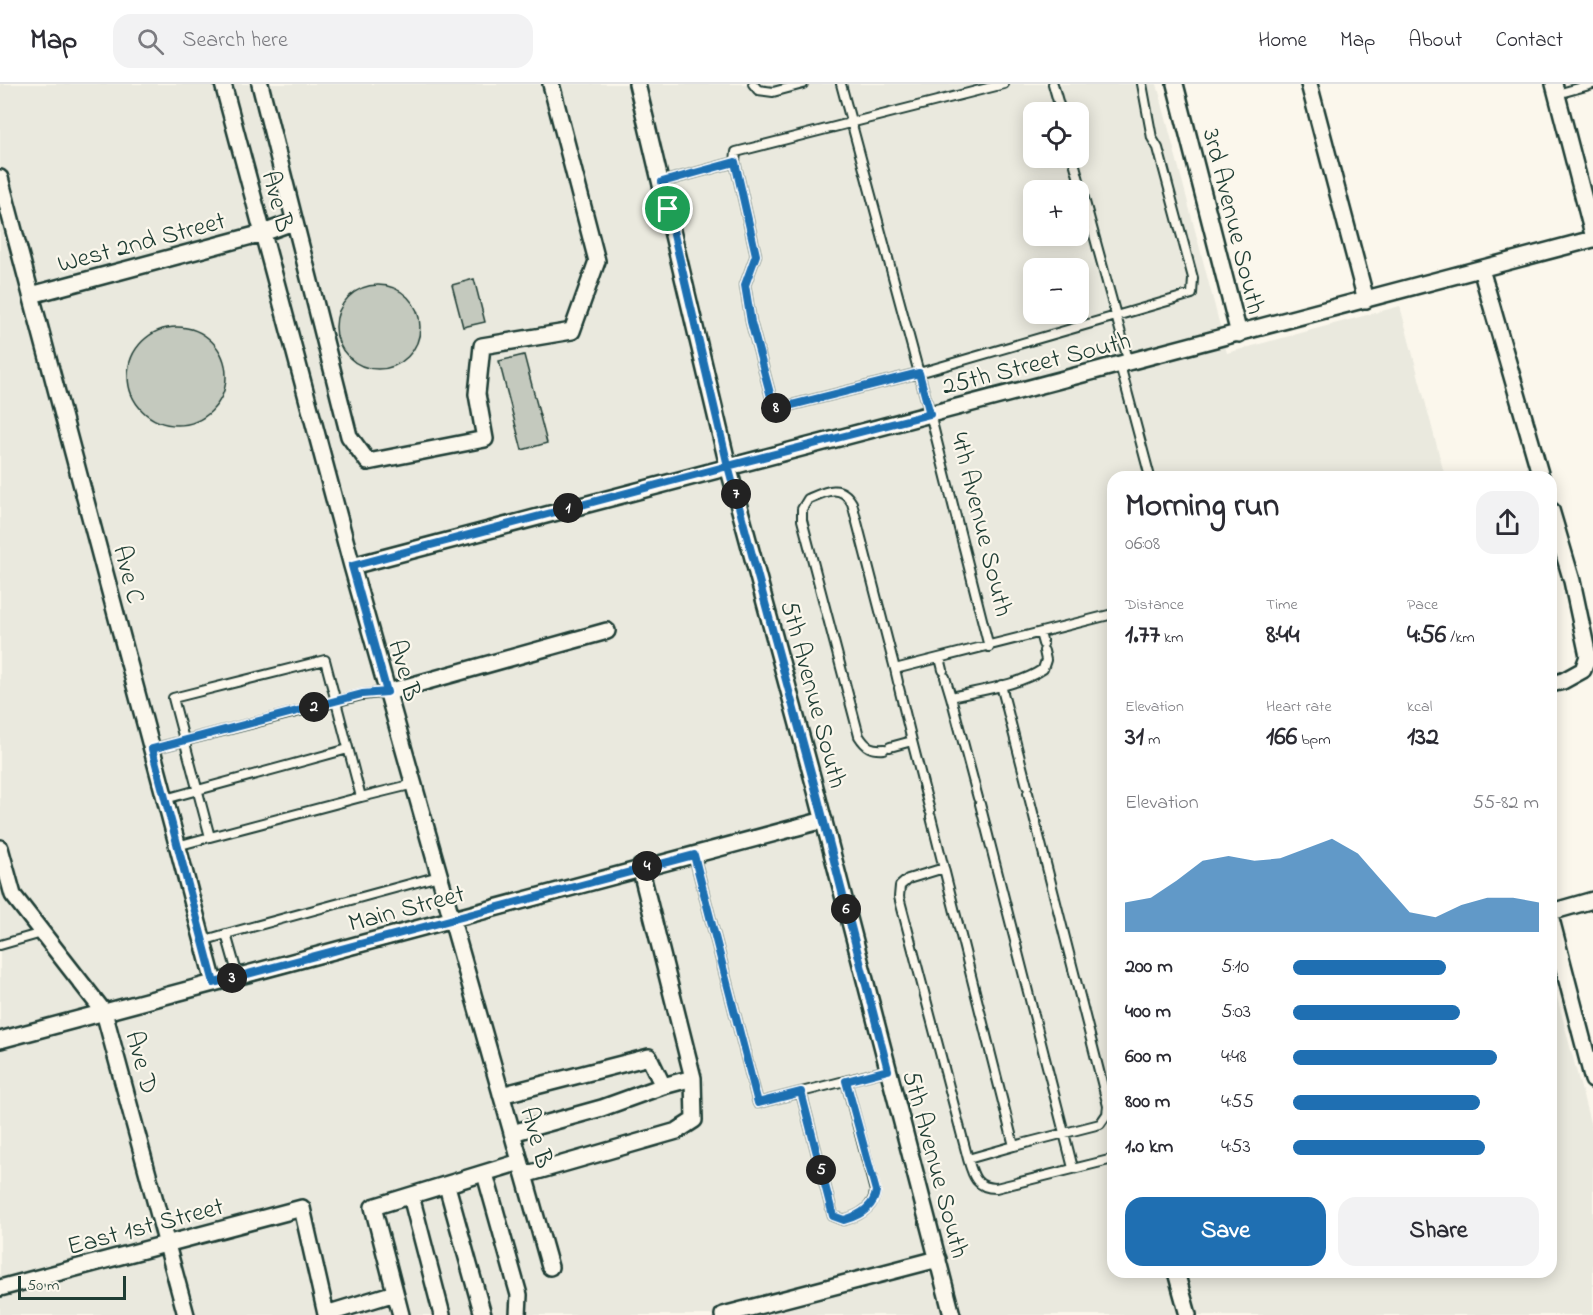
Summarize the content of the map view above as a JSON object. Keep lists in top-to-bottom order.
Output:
{
  "streets": {
    "street": [
      "Ave B",
      "3rd Avenue South",
      "West 2nd Street",
      "25th Street South",
      "Ave C",
      "5th Avenue South",
      "Main Street",
      "Ave D",
      "East 1st Street"
    ],
    "lane": ["4th Avenue South"]
  },
  "crossings": [
    ["Ave B", "West 2nd Street"],
    ["Ave B", "25th Street South"],
    ["Ave B", "Main Street"],
    ["3rd Avenue South", "25th Street South"],
    ["West 2nd Street", "Ave C"],
    ["25th Street South", "4th Avenue South"],
    ["25th Street South", "5th Avenue South"],
    ["Ave C", "Main Street"],
    ["5th Avenue South", "Main Street"],
    ["Main Street", "Ave D"],
    ["Ave D", "East 1st Street"]
  ],
  "scale_bar": "50 m",
  "page": {
    "header": "Map",
    "search": "Search here",
    "nav": [
      "Home",
      "Map",
      "About",
      "Contact"
    ],
    "map_buttons": ["+", "−"],
    "pins": [
      "8",
      "7",
      "1",
      "2",
      "4",
      "6",
      "3",
      "5"
    ],
    "heading": ["Morning run", "06:08"],
    "stats": [
      ["Distance", "1.77 km"],
      ["Time", "8:44"],
      ["Pace", "4:56 /km"],
      ["Elevation", "31 m"],
      ["Heart rate", "166 bpm"],
      ["kcal", "132"]
    ],
    "chart": ["Elevation", "55–82 m"],
    "list": [
      {
        "name": "200 m",
        "note": "5:10"
      },
      {
        "name": "400 m",
        "note": "5:03"
      },
      {
        "name": "600 m",
        "note": "4:48"
      },
      {
        "name": "800 m",
        "note": "4:55"
      },
      {
        "name": "1.0 km",
        "note": "4:53"
      }
    ],
    "buttons": ["Save", "Share"],
    "scale": "50 m"
  }
}
